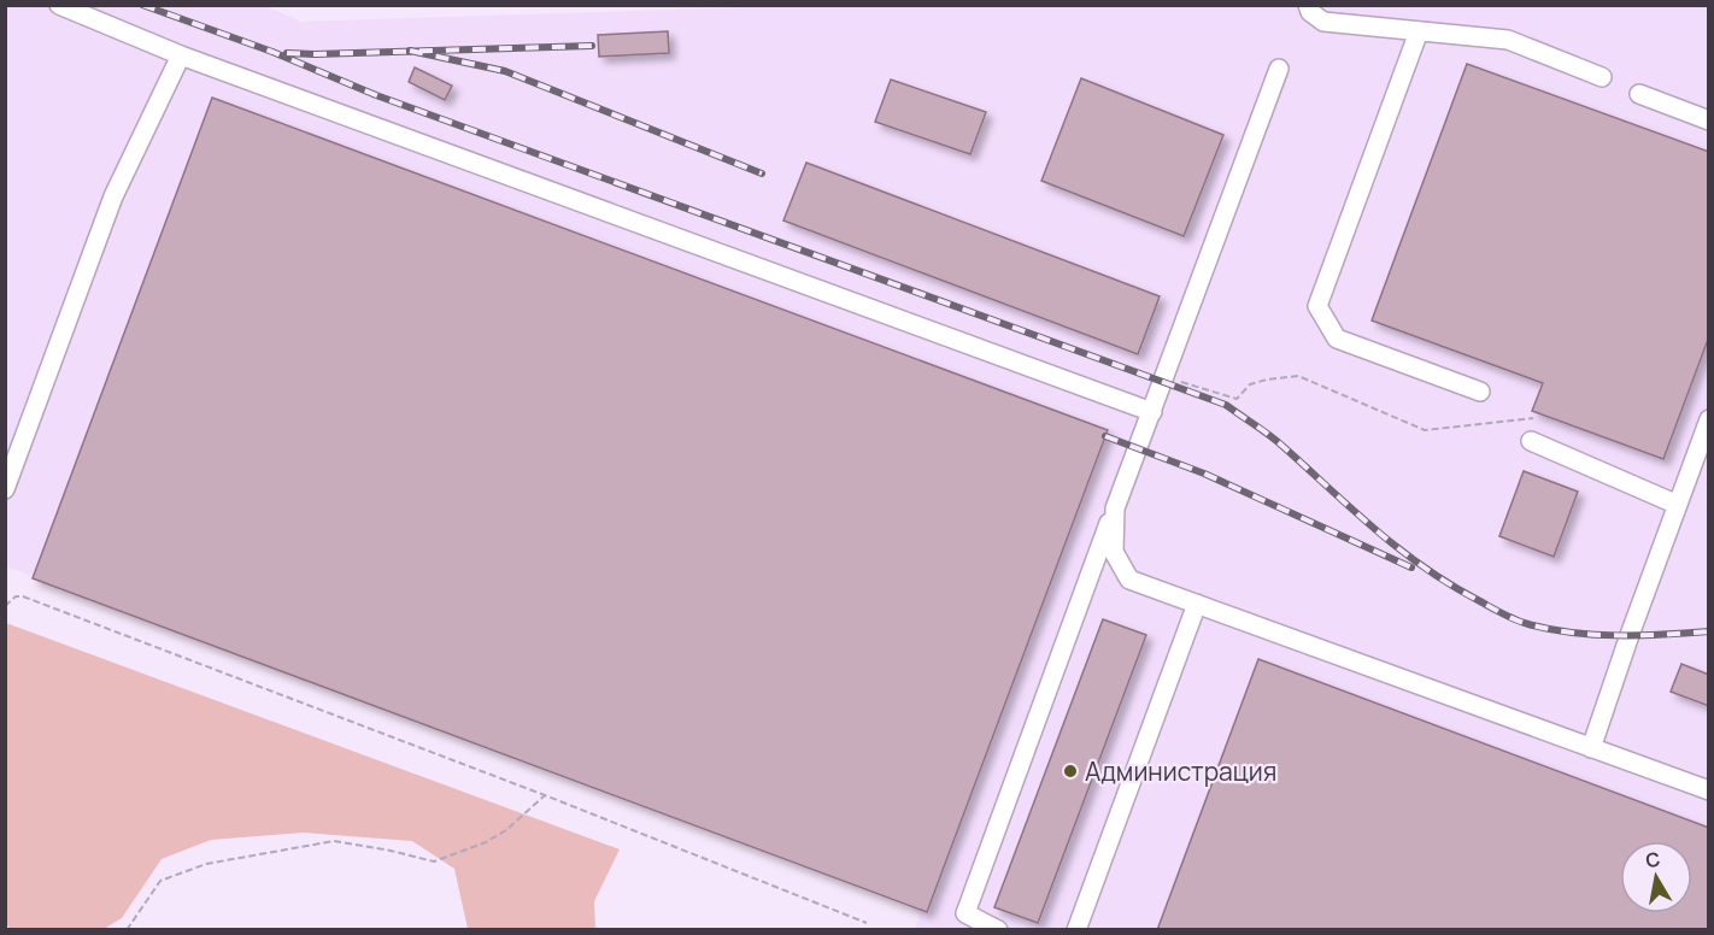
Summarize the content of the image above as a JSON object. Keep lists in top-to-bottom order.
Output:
{
  "places": ["Администрация"],
  "north": "top"
}
